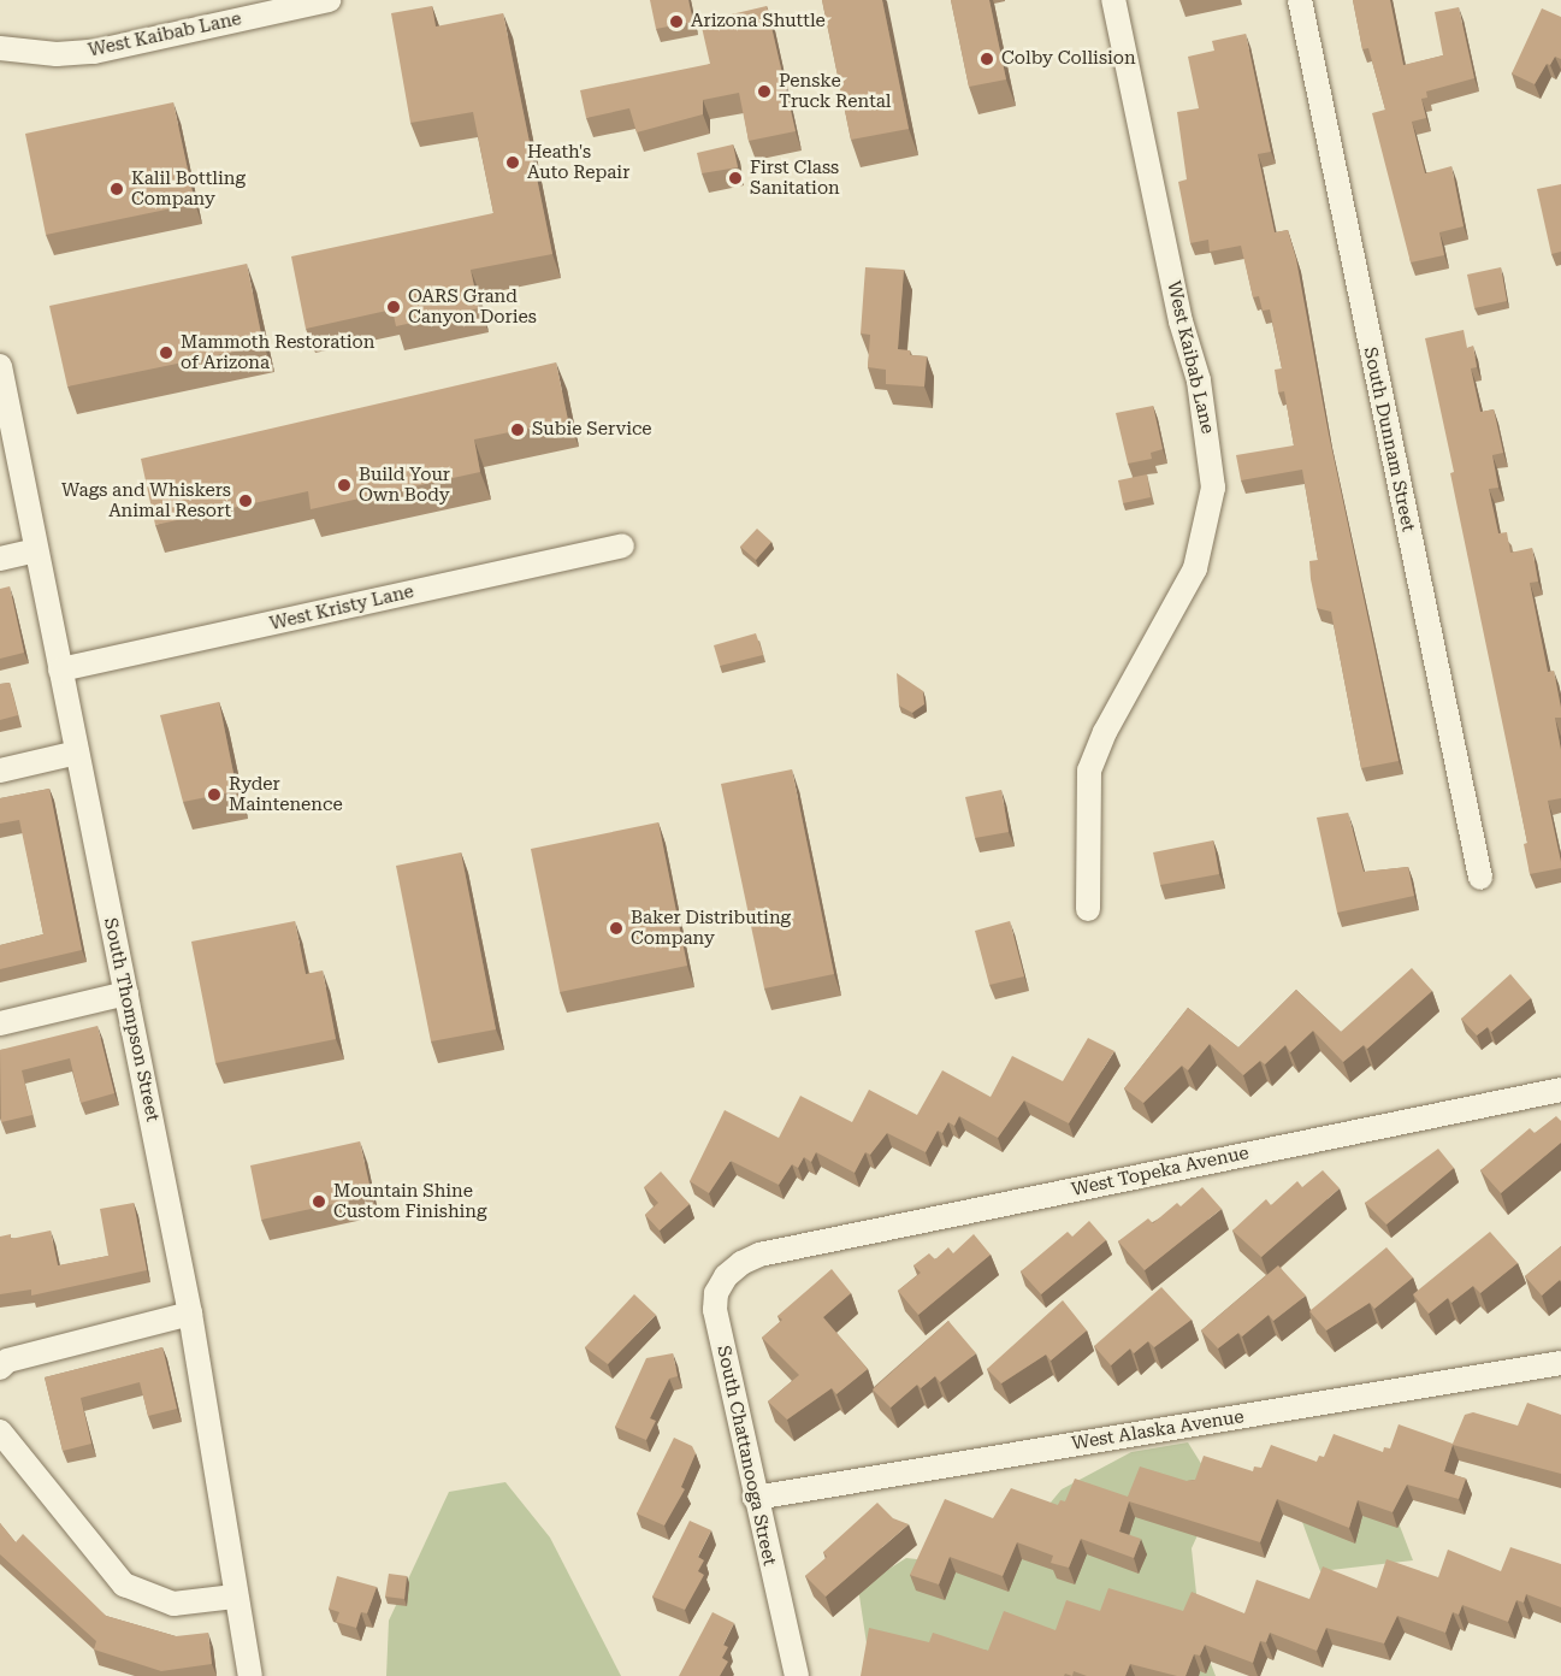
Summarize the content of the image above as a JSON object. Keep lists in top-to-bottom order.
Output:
{
  "streets": {
    "street": [
      "West Kaibab Lane",
      "South Dunnam Street",
      "West Kristy Lane",
      "South Thompson Street",
      "West Topeka Avenue",
      "West Alaska Avenue",
      "South Chattanooga Street"
    ]
  },
  "crossings": [
    ["West Kristy Lane", "South Thompson Street"],
    ["West Topeka Avenue", "South Chattanooga Street"],
    ["West Alaska Avenue", "South Chattanooga Street"]
  ],
  "places": [
    "Arizona Shuttle",
    "Colby Collision",
    "Penske Truck Rental",
    "Heath's Auto Repair",
    "First Class Sanitation",
    "Kalil Bottling Company",
    "OARS Grand Canyon Dories",
    "Mammoth Restoration of Arizona",
    "Subie Service",
    "Build Your Own Body",
    "Wags and Whiskers Animal Resort",
    "Ryder Maintenence",
    "Baker Distributing Company",
    "Mountain Shine Custom Finishing"
  ]
}
